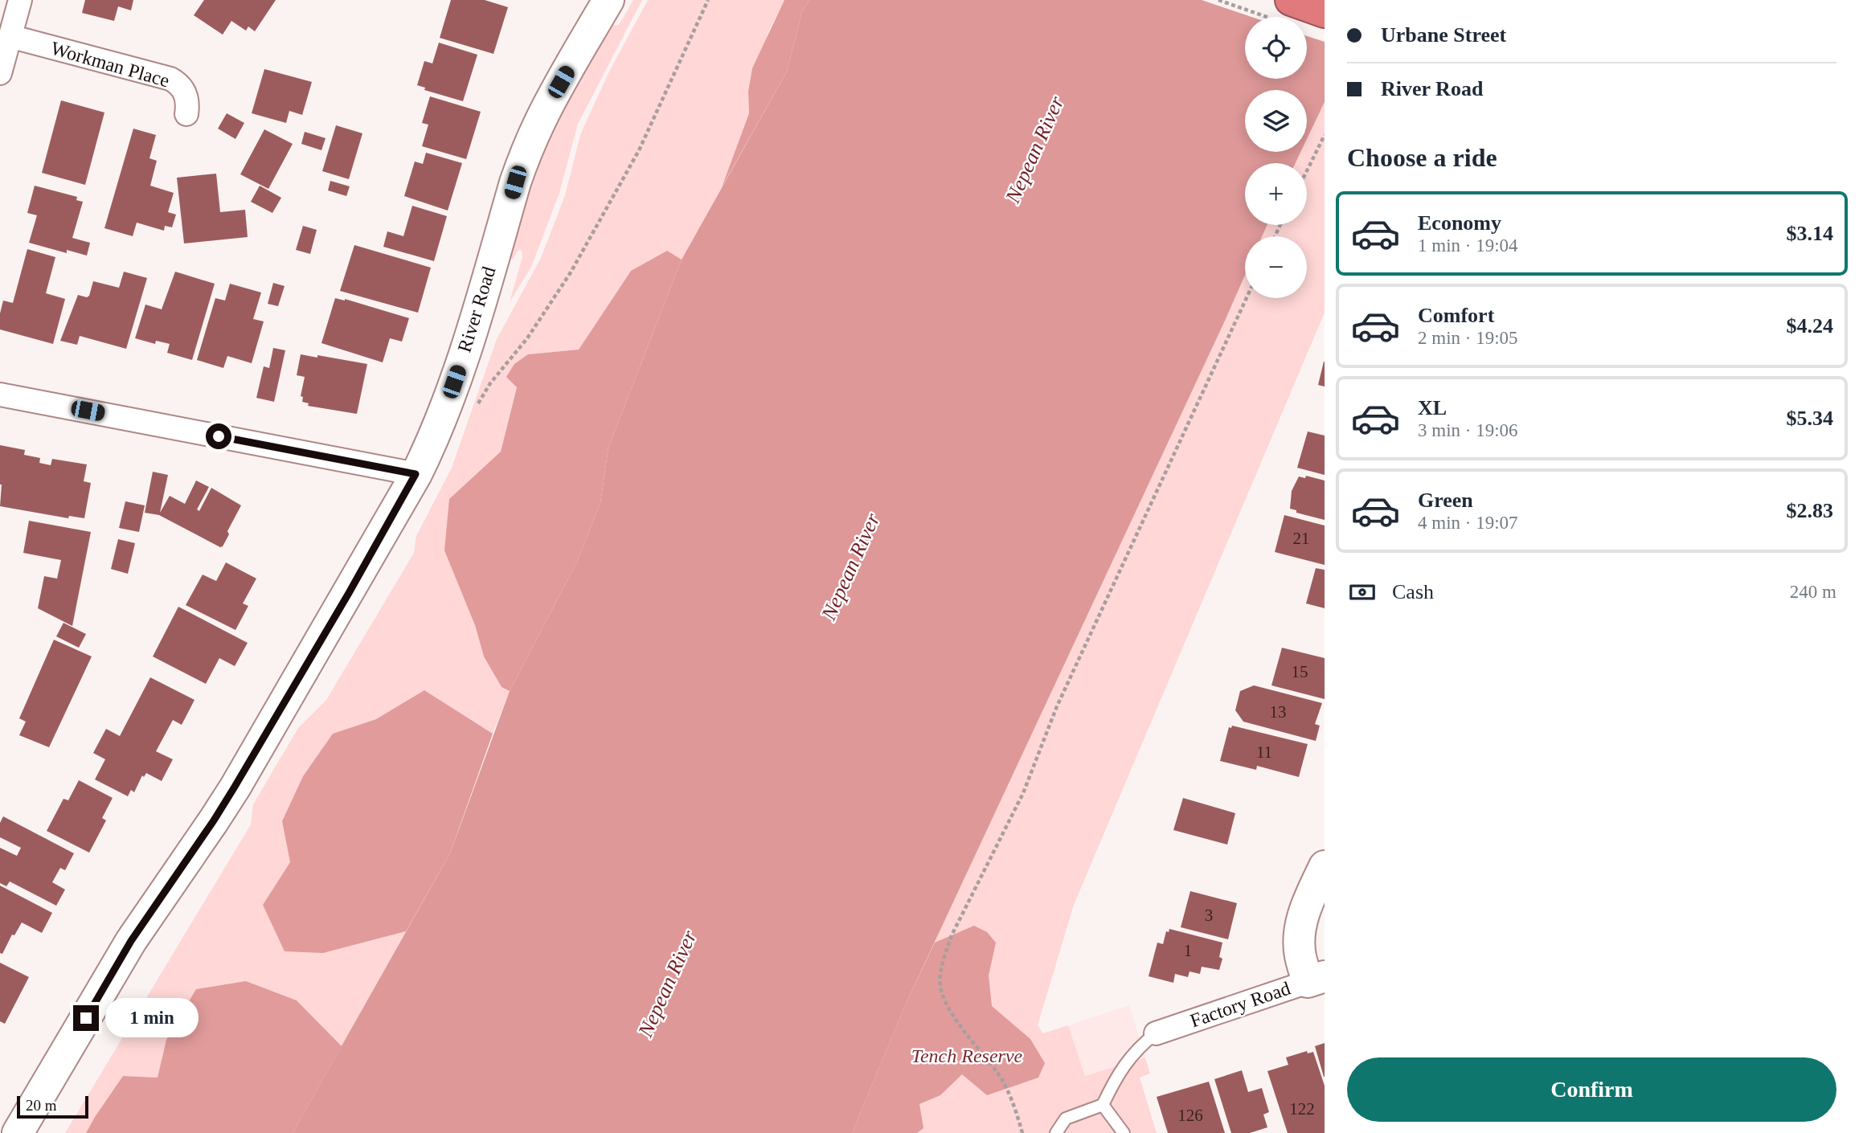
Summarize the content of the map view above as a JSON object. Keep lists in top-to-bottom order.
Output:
{
  "streets": {
    "street": ["Workman Place", "River Road", "Factory Road"]
  },
  "water": ["Nepean River"],
  "parks": ["Tench Reserve"],
  "house_numbers": [
    "21",
    "15",
    "13",
    "11",
    "3",
    "1",
    "122",
    "126"
  ],
  "scale_bar": "20 m",
  "page": {
    "banner": ["Urbane Street", "River Road"],
    "map_buttons": ["+", "−"],
    "heading": "Choose a ride",
    "list": [
      {
        "name": "Economy",
        "note": "1 min · 19:04",
        "value": "$3.14"
      },
      {
        "name": "Comfort",
        "note": "2 min · 19:05",
        "value": "$4.24"
      },
      {
        "name": "XL",
        "note": "3 min · 19:06",
        "value": "$5.34"
      },
      {
        "name": "Green",
        "note": "4 min · 19:07",
        "value": "$2.83"
      }
    ],
    "pay": ["Cash", "240 m"],
    "bubble": "1 min",
    "buttons": "Confirm",
    "scale": "20 m"
  }
}
